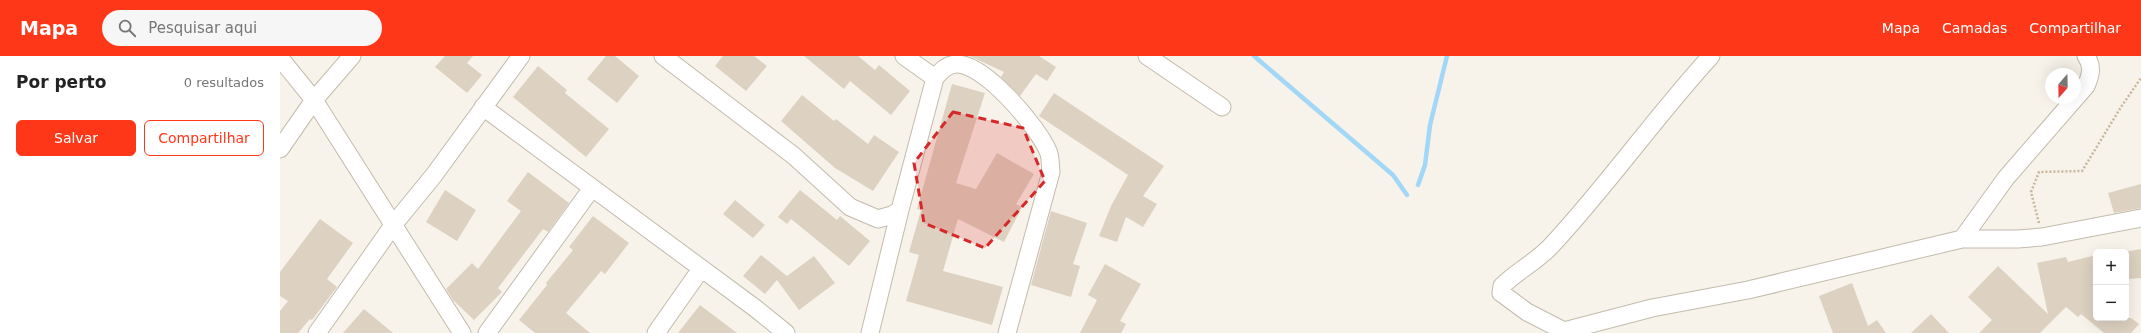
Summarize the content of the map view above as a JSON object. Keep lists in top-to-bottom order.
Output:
{
  "north": "bottom",
  "page": {
    "header": "Mapa",
    "search": "Pesquisar aqui",
    "nav": ["Mapa", "Camadas", "Compartilhar"],
    "heading": ["Por perto", "0 resultados"],
    "buttons": ["Salvar", "Compartilhar"],
    "map_buttons": ["+", "−"]
  }
}
